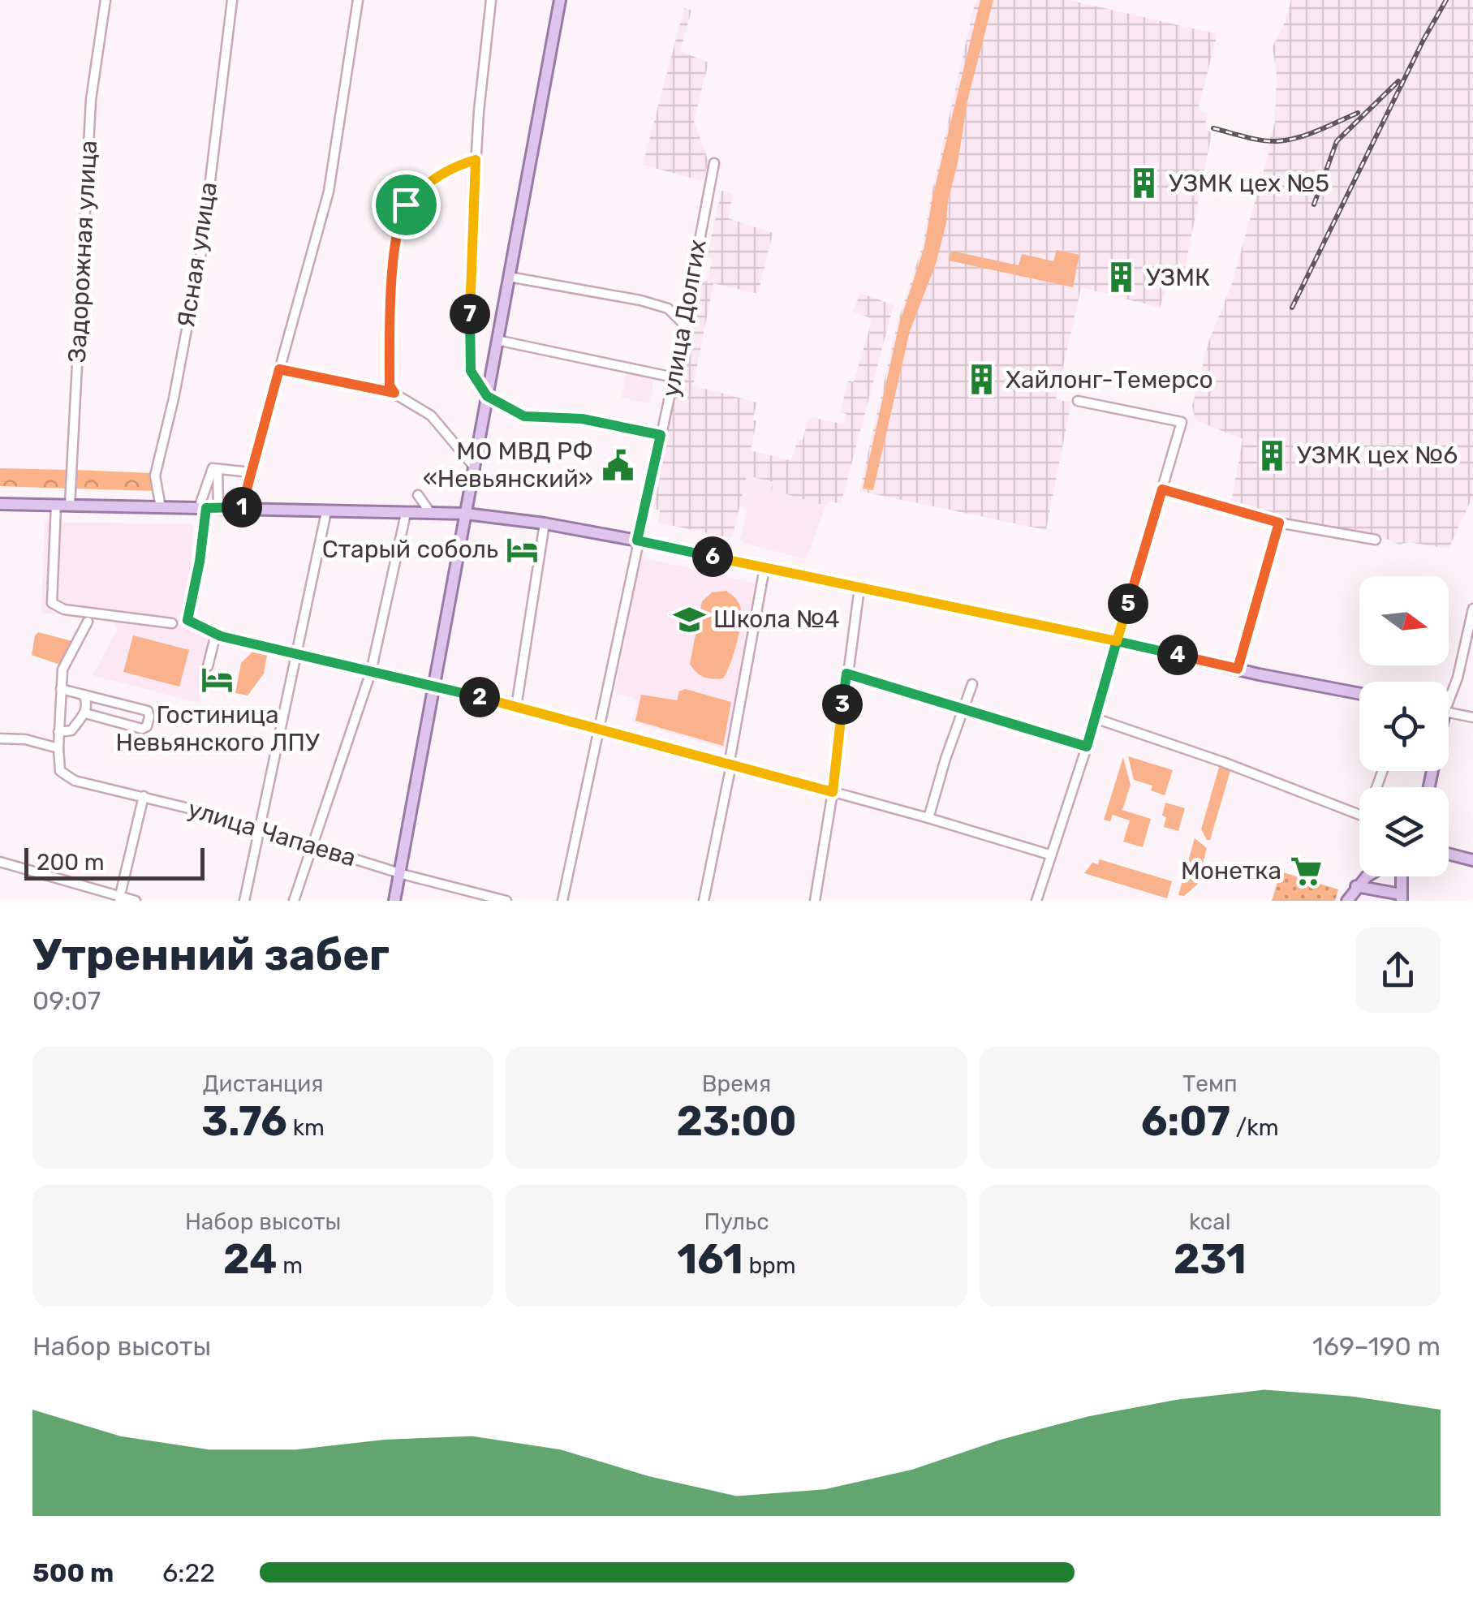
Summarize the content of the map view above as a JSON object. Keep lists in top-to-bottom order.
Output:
{
  "streets": {
    "street": [
      "Задорожная улица",
      "Ясная улица",
      "улица Долгих",
      "улица Чапаева"
    ]
  },
  "places": {
    "building": [
      "УЗМК цех №5",
      "УЗМК",
      "Хайлонг-Темерсо",
      "УЗМК цех №6"
    ],
    "public building": ["МО МВД РФ «Невьянский»"],
    "hotel": ["Старый соболь", "Гостиница Невьянского ЛПУ"],
    "school or university": ["Школа №4"],
    "supermarket": ["Монетка"]
  },
  "scale_bar": "200 m",
  "north": "right",
  "page": {
    "pins": [
      "7",
      "1",
      "6",
      "5",
      "4",
      "2",
      "3"
    ],
    "scale": "200 m",
    "heading": ["Утренний забег", "09:07"],
    "stats": [
      ["Дистанция", "3.76 km"],
      ["Время", "23:00"],
      ["Темп", "6:07 /km"],
      ["Набор высоты", "24 m"],
      ["Пульс", "161 bpm"],
      ["kcal", "231"]
    ],
    "chart": ["Набор высоты", "169–190 m"],
    "list": [
      {
        "name": "500 m",
        "note": "6:22"
      }
    ]
  }
}
